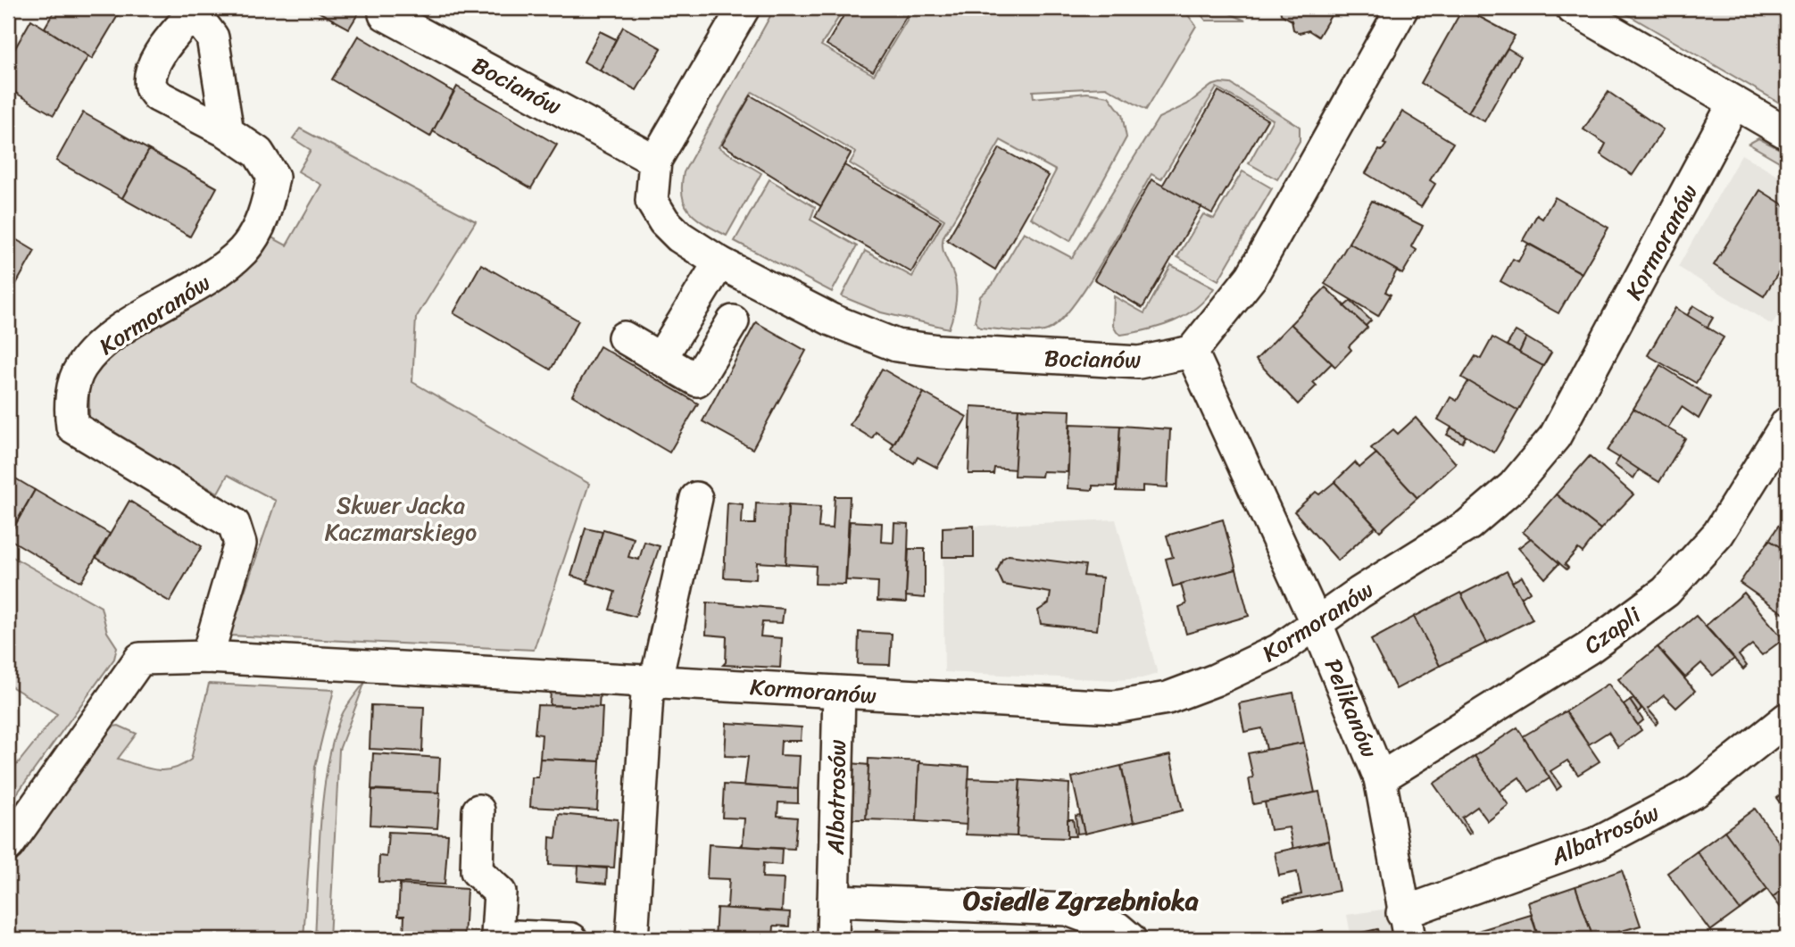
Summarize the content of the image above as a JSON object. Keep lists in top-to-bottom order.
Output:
{
  "streets": {
    "street": [
      "Bocianów",
      "Kormoranów",
      "Czapli",
      "Pelikanów",
      "Albatrosów"
    ]
  },
  "crossings": [
    ["Bocianów", "Pelikanów"],
    ["Kormoranów", "Pelikanów"],
    ["Kormoranów", "Albatrosów"],
    ["Czapli", "Pelikanów"],
    ["Pelikanów", "Albatrosów"]
  ],
  "districts": ["Osiedle Zgrzebnioka"],
  "parks": ["Skwer Jacka Kaczmarskiego"]
}
